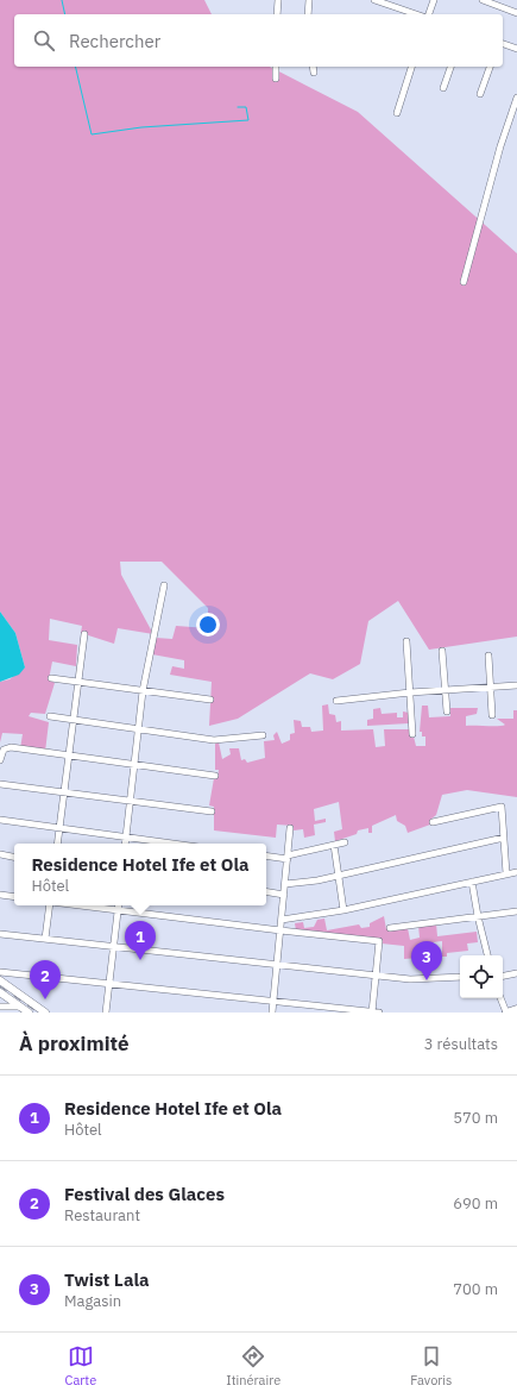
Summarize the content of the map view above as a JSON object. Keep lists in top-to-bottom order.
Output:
{
  "page": {
    "search": "Rechercher",
    "popup": ["Residence Hotel Ife et Ola", "Hôtel"],
    "pins": ["1", "3", "2"],
    "heading": ["À proximité", "3 résultats"],
    "list": [
      {
        "mark": "1",
        "name": "Residence Hotel Ife et Ola",
        "note": "Hôtel",
        "value": "570 m"
      },
      {
        "mark": "2",
        "name": "Festival des Glaces",
        "note": "Restaurant",
        "value": "690 m"
      },
      {
        "mark": "3",
        "name": "Twist Lala",
        "note": "Magasin",
        "value": "700 m"
      }
    ],
    "nav": ["Carte", "Itinéraire", "Favoris"]
  }
}
